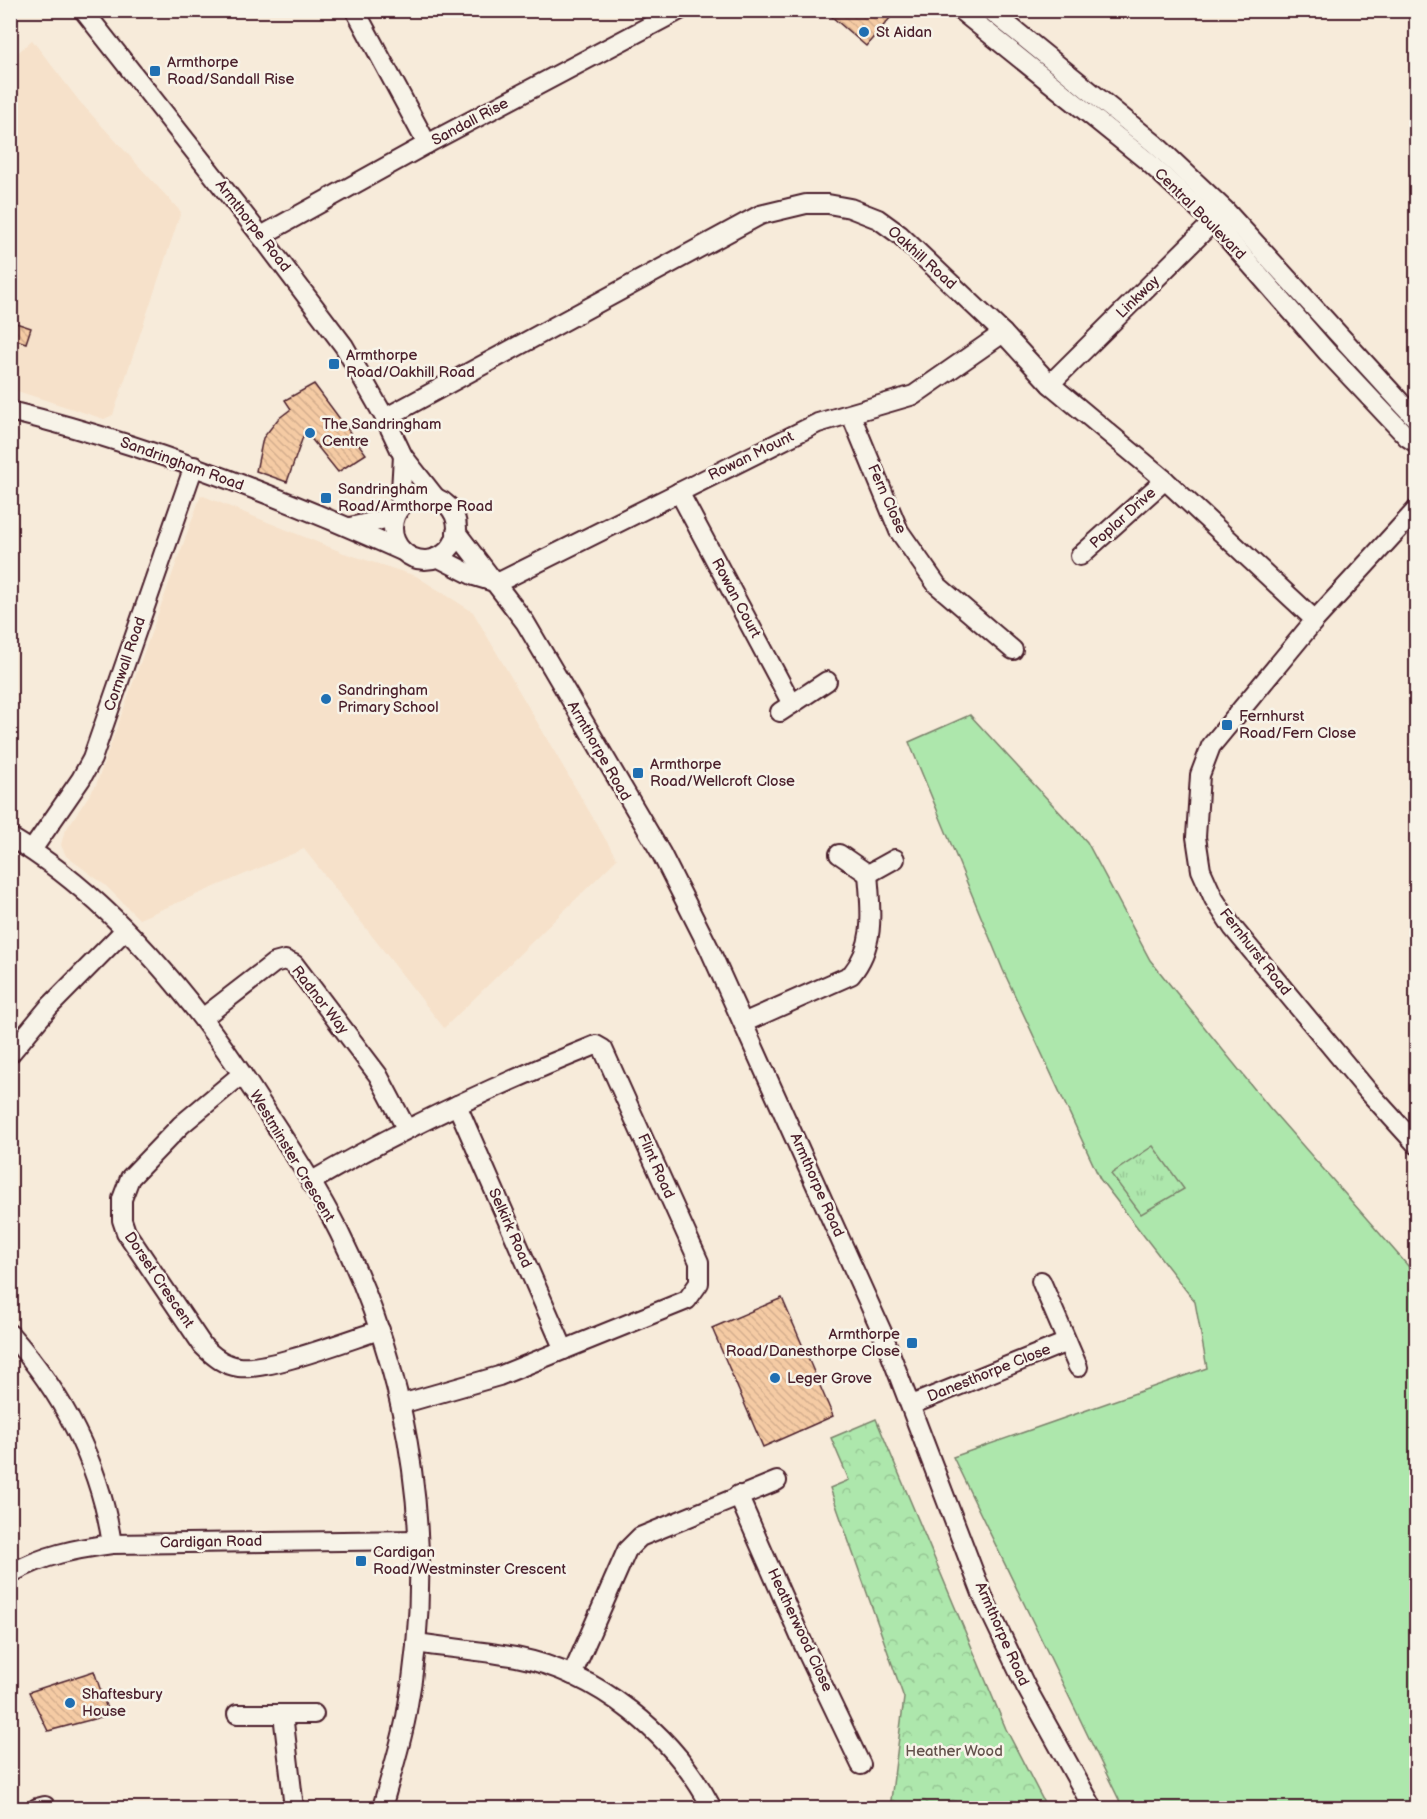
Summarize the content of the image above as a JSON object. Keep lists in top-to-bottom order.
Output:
{
  "streets": {
    "street": [
      "Sandall Rise",
      "Central Boulevard",
      "Armthorpe Road",
      "Oakhill Road",
      "Linkway",
      "Rowan Mount",
      "Sandringham Road",
      "Fern Close",
      "Poplar Drive",
      "Rowan Court",
      "Cornwall Road",
      "Fernhurst Road",
      "Radnor Way",
      "Westminster Crescent",
      "Flint Road",
      "Selkirk Road",
      "Dorset Crescent",
      "Danesthorpe Close",
      "Cardigan Road",
      "Heatherwood Close"
    ]
  },
  "crossings": [
    ["Sandall Rise", "Armthorpe Road"],
    ["Central Boulevard", "Linkway"],
    ["Armthorpe Road", "Oakhill Road"],
    ["Armthorpe Road", "Rowan Mount"],
    ["Armthorpe Road", "Sandringham Road"],
    ["Armthorpe Road", "Danesthorpe Close"],
    ["Oakhill Road", "Linkway"],
    ["Oakhill Road", "Rowan Mount"],
    ["Oakhill Road", "Poplar Drive"],
    ["Oakhill Road", "Fernhurst Road"],
    ["Rowan Mount", "Fern Close"],
    ["Rowan Mount", "Rowan Court"],
    ["Sandringham Road", "Cornwall Road"],
    ["Cornwall Road", "Westminster Crescent"],
    ["Radnor Way", "Westminster Crescent"],
    ["Radnor Way", "Flint Road"],
    ["Westminster Crescent", "Flint Road"],
    ["Westminster Crescent", "Dorset Crescent"],
    ["Westminster Crescent", "Cardigan Road"],
    ["Flint Road", "Selkirk Road"]
  ],
  "parks": ["Heather Wood"],
  "places": {
    "other": [
      "St Aidan",
      "The Sandringham Centre",
      "Sandringham Primary School",
      "Leger Grove",
      "Shaftesbury House"
    ],
    "transit": [
      "Armthorpe Road/Sandall Rise",
      "Armthorpe Road/Oakhill Road",
      "Sandringham Road/Armthorpe Road",
      "Fernhurst Road/Fern Close",
      "Armthorpe Road/Wellcroft Close",
      "Armthorpe Road/Danesthorpe Close",
      "Cardigan Road/Westminster Crescent"
    ]
  }
}
